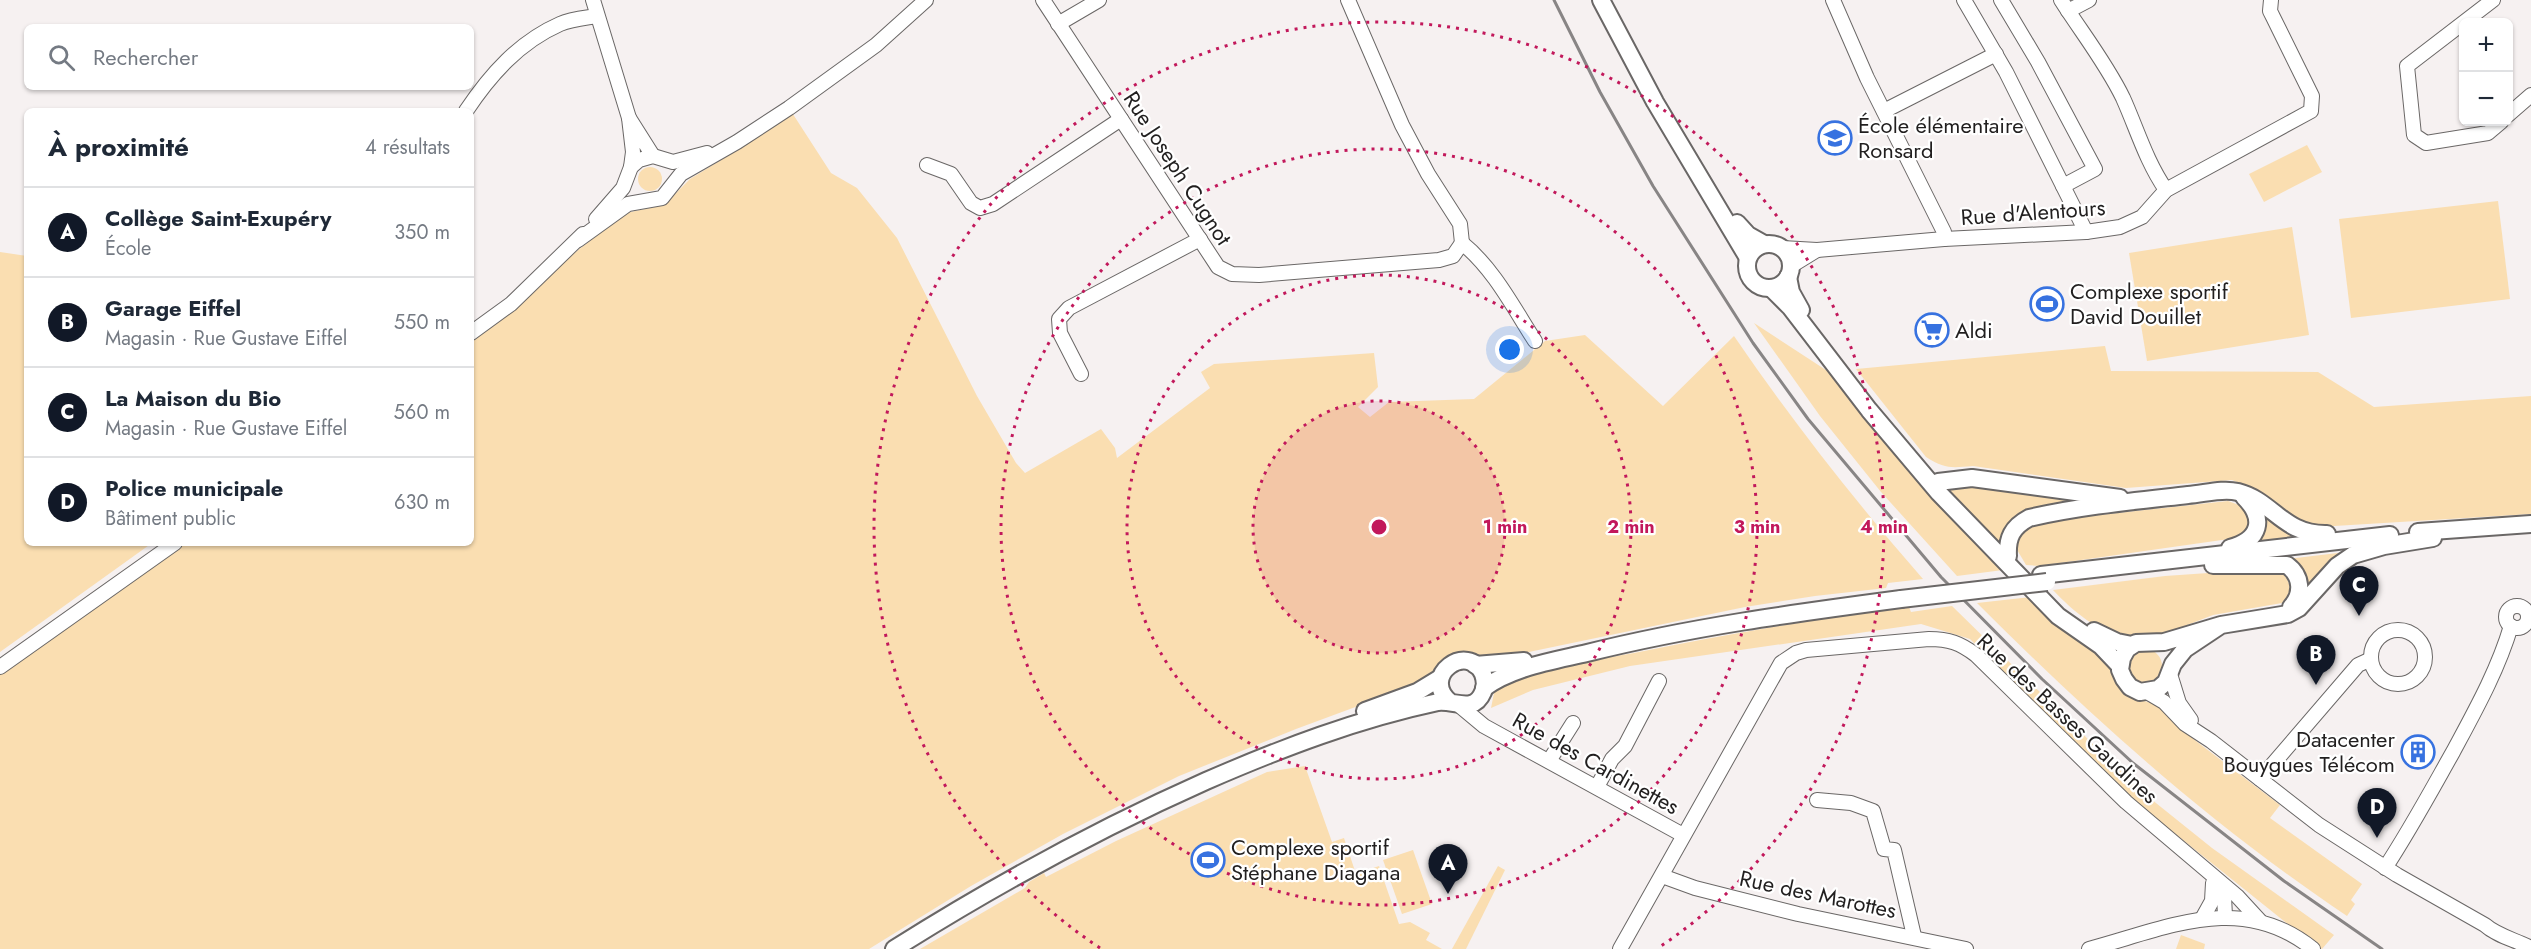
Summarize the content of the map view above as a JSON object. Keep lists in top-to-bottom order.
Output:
{
  "streets": {
    "street": [
      "Rue Joseph Cugnot",
      "Rue d'Alentours",
      "Rue des Basses Gaudines",
      "Rue des Cardinettes",
      "Rue des Marottes"
    ]
  },
  "crossings": [
    ["Rue des Basses Gaudines", "Rue des Cardinettes"],
    ["Rue des Basses Gaudines", "Rue des Marottes"]
  ],
  "places": {
    "school or university": ["École élémentaire Ronsard"],
    "sports": ["Complexe sportif David Douillet", "Complexe sportif Stéphane Diagana"],
    "supermarket": ["Aldi"],
    "building": ["Datacenter Bouygues Télécom"]
  },
  "page": {
    "map_buttons": ["+", "−"],
    "search": "Rechercher",
    "heading": ["À proximité", "4 résultats"],
    "list": [
      {
        "mark": "A",
        "name": "Collège Saint-Exupéry",
        "note": "École",
        "value": "350 m"
      },
      {
        "mark": "B",
        "name": "Garage Eiffel",
        "note": "Magasin · Rue Gustave Eiffel",
        "value": "550 m"
      },
      {
        "mark": "C",
        "name": "La Maison du Bio",
        "note": "Magasin · Rue Gustave Eiffel",
        "value": "560 m"
      },
      {
        "mark": "D",
        "name": "Police municipale",
        "note": "Bâtiment public",
        "value": "630 m"
      }
    ],
    "pins": [
      "C",
      "B",
      "D",
      "A"
    ]
  },
  "rings": [
    "1 min",
    "2 min",
    "3 min",
    "4 min"
  ]
}
